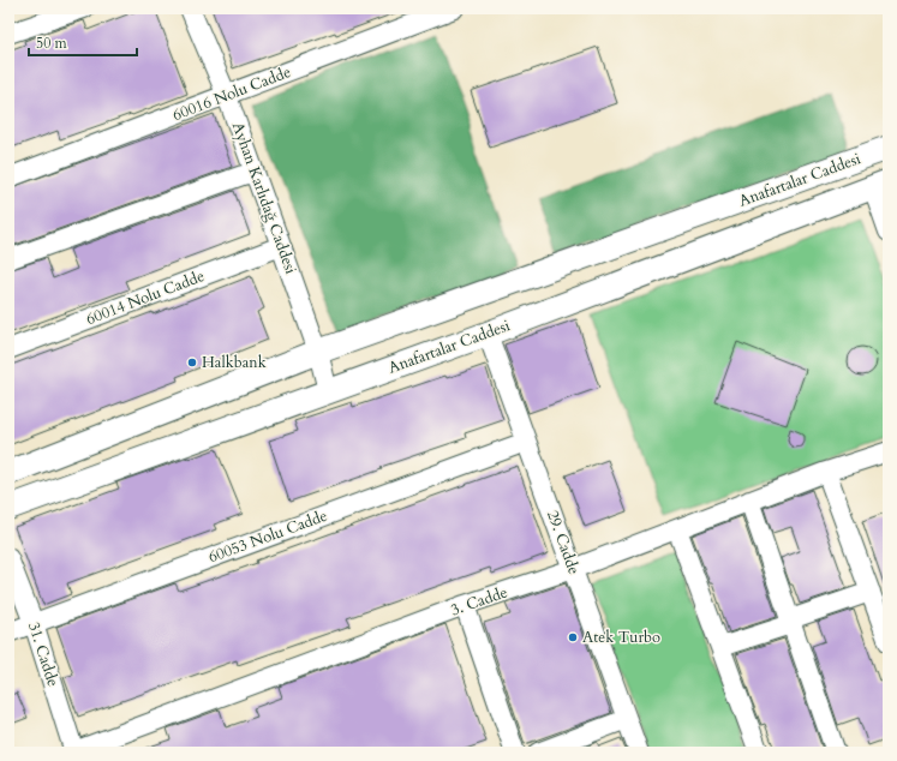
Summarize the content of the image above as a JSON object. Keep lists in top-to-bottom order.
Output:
{
  "streets": {
    "main road": ["Anafartalar Caddesi"],
    "street": [
      "60016 Nolu Cadde",
      "Ayhan Karlıdağ Caddesi",
      "60014 Nolu Cadde",
      "60053 Nolu Cadde",
      "29. Cadde",
      "3. Cadde",
      "31. Cadde"
    ]
  },
  "crossings": [
    ["60016 Nolu Cadde", "Ayhan Karlıdağ Caddesi"],
    ["Anafartalar Caddesi", "Ayhan Karlıdağ Caddesi"],
    ["Anafartalar Caddesi", "29. Cadde"],
    ["Ayhan Karlıdağ Caddesi", "60014 Nolu Cadde"],
    ["60053 Nolu Cadde", "29. Cadde"],
    ["60053 Nolu Cadde", "31. Cadde"],
    ["29. Cadde", "3. Cadde"],
    ["3. Cadde", "31. Cadde"]
  ],
  "places": ["Halkbank", "Atek Turbo"],
  "scale_bar": "50 m"
}
